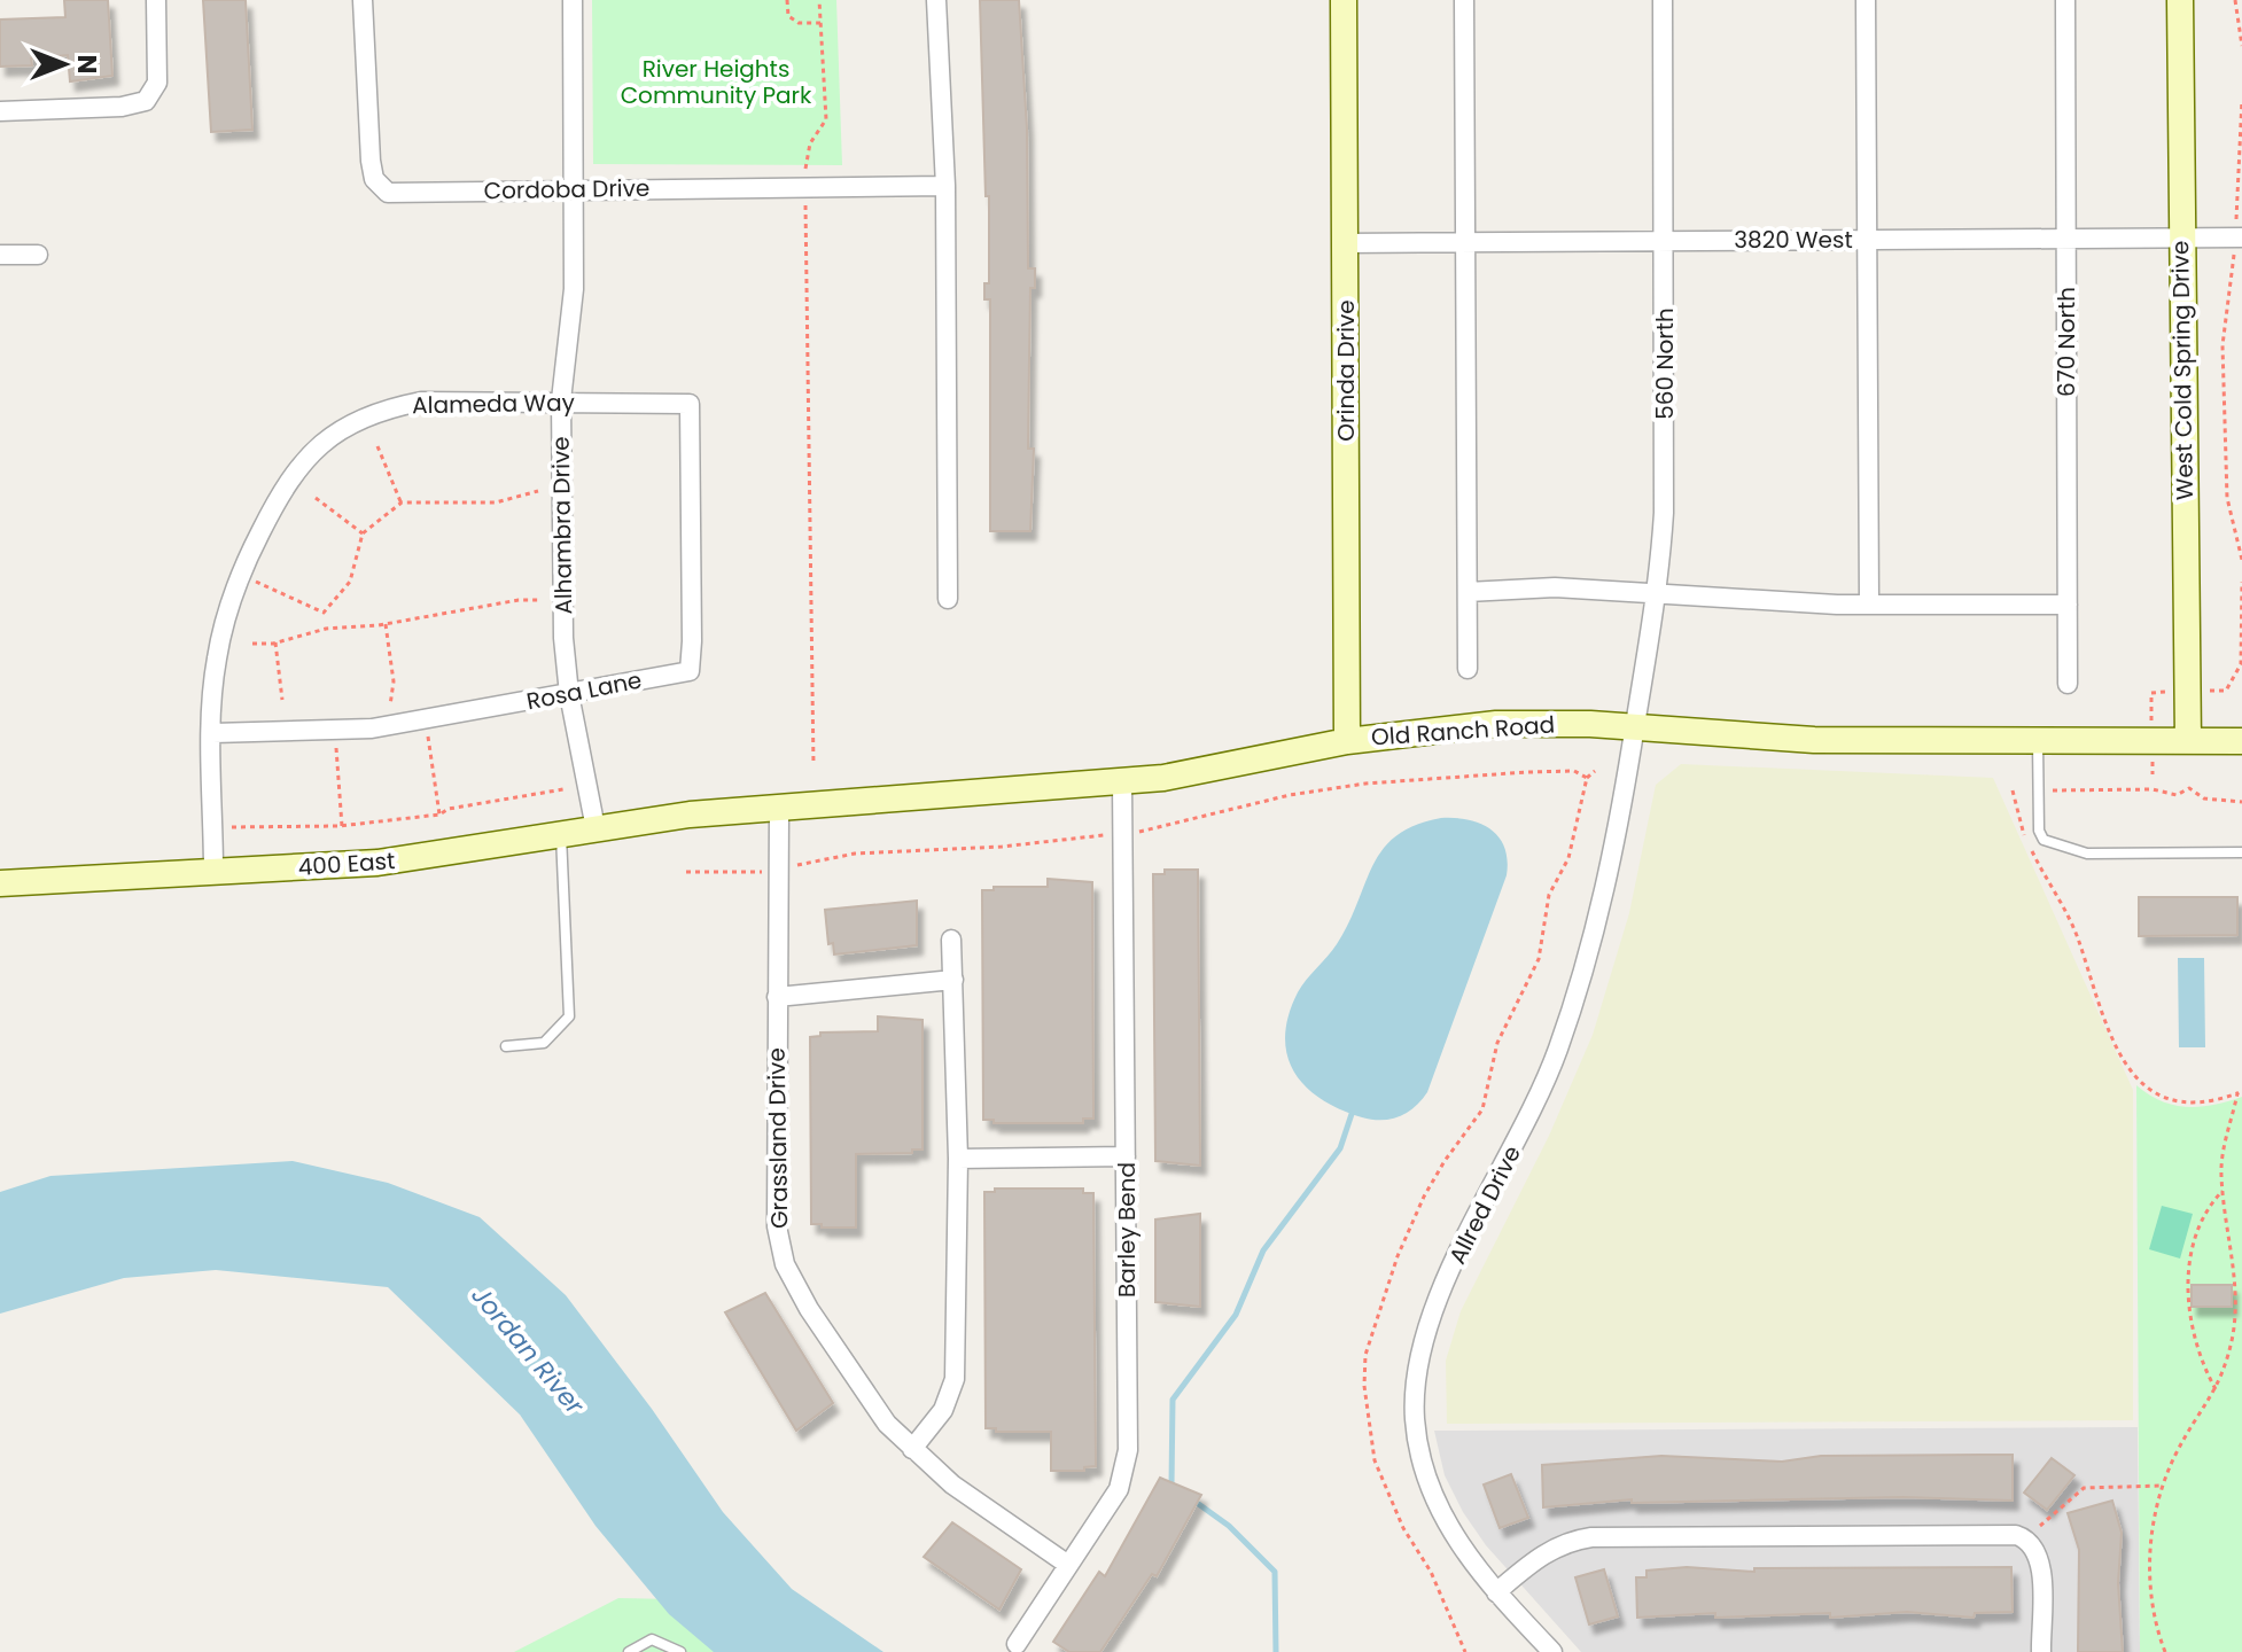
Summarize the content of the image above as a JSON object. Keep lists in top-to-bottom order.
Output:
{
  "streets": {
    "street": [
      "Cordoba Drive",
      "3820 West",
      "670 North",
      "560 North",
      "Orinda Drive",
      "West Cold Spring Drive",
      "Alameda Way",
      "Alhambra Drive",
      "Rosa Lane",
      "Old Ranch Road",
      "400 East",
      "Grassland Drive",
      "Allred Drive",
      "Barley Bend"
    ]
  },
  "crossings": [
    ["Cordoba Drive", "Alhambra Drive"],
    ["3820 West", "670 North"],
    ["3820 West", "560 North"],
    ["3820 West", "Orinda Drive"],
    ["3820 West", "West Cold Spring Drive"],
    ["560 North", "Old Ranch Road"],
    ["560 North", "Allred Drive"],
    ["Orinda Drive", "Old Ranch Road"],
    ["West Cold Spring Drive", "Old Ranch Road"],
    ["Alameda Way", "Alhambra Drive"],
    ["Alameda Way", "Rosa Lane"],
    ["Alameda Way", "400 East"],
    ["Alhambra Drive", "Rosa Lane"],
    ["Alhambra Drive", "400 East"],
    ["Old Ranch Road", "400 East"],
    ["Old Ranch Road", "Grassland Drive"],
    ["Old Ranch Road", "Allred Drive"],
    ["Old Ranch Road", "Barley Bend"],
    ["Grassland Drive", "Barley Bend"]
  ],
  "water": ["Jordan River"],
  "parks": ["River Heights Community Park"],
  "north": "right"
}
